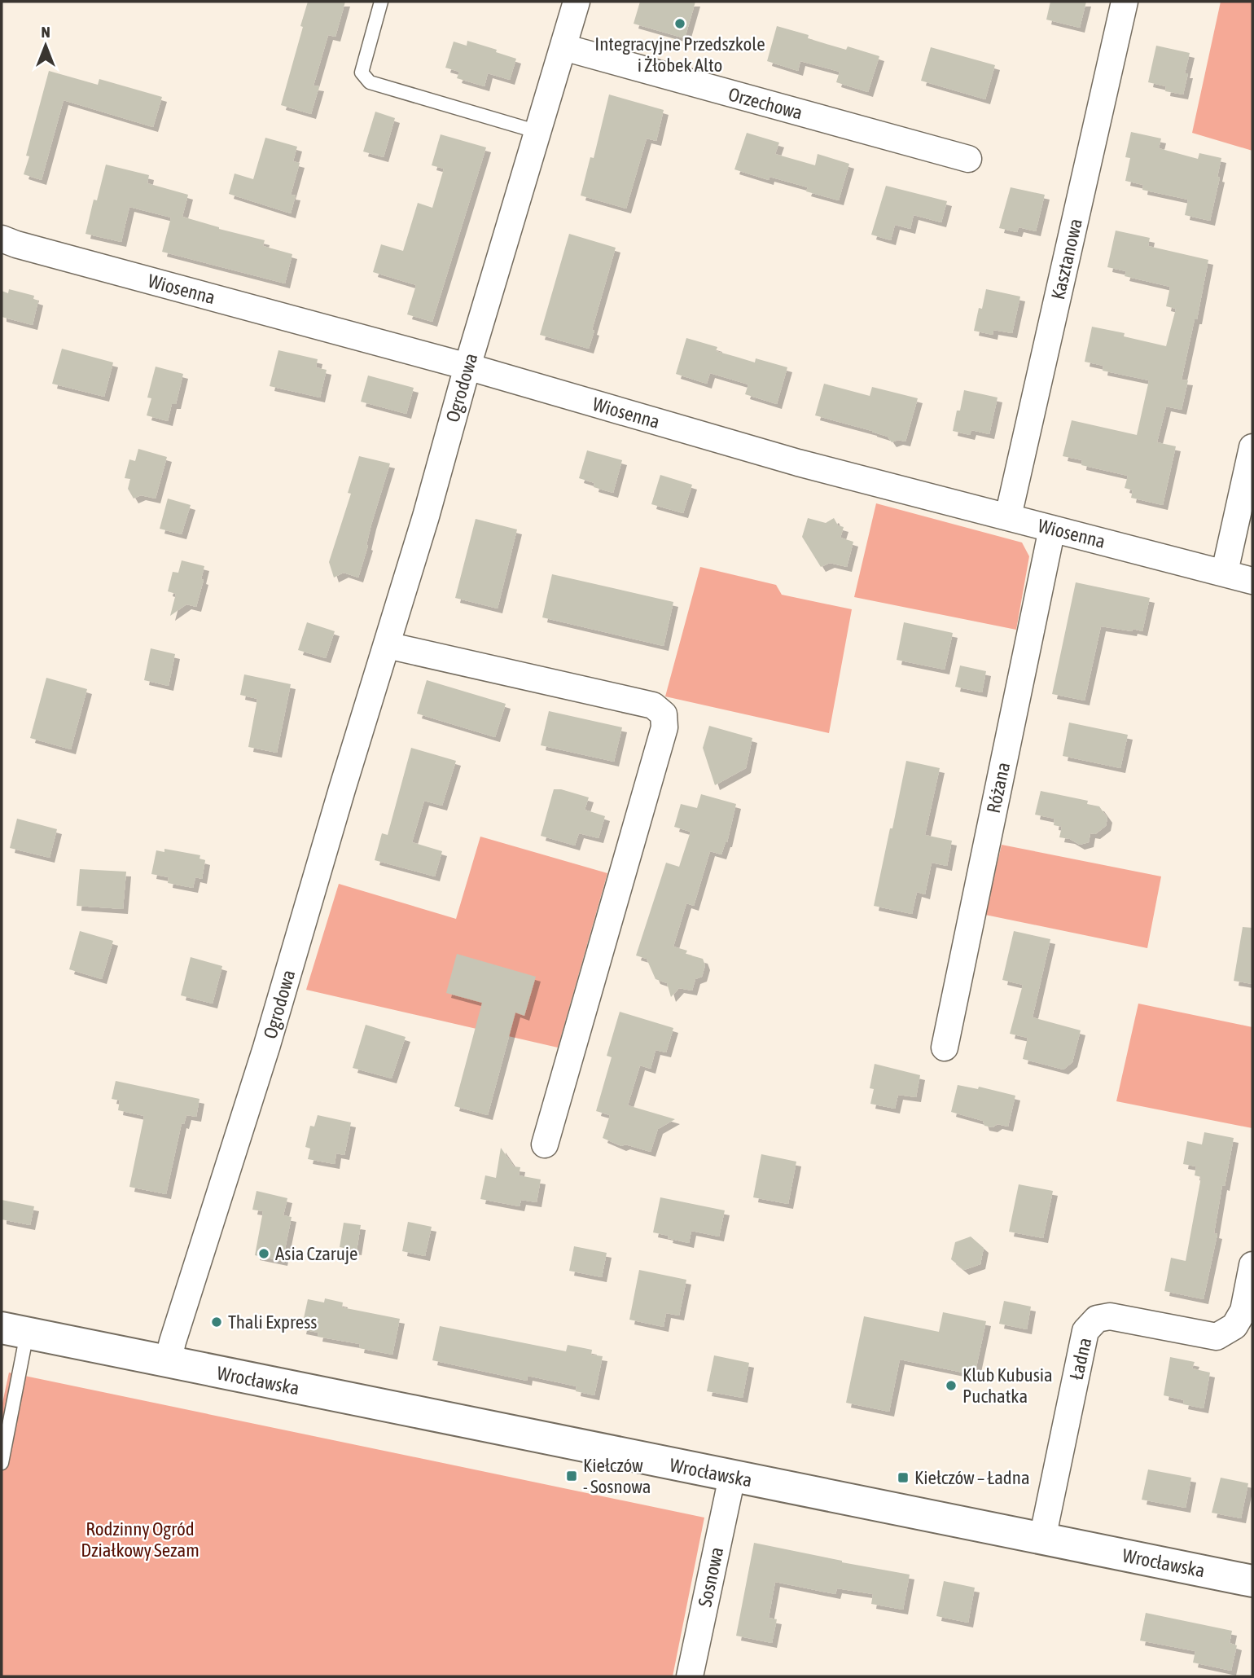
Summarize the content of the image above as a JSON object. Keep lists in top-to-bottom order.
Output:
{
  "streets": {
    "street": [
      "Orzechowa",
      "Kasztanowa",
      "Wiosenna",
      "Ogrodowa",
      "Różana",
      "Ładna",
      "Wrocławska",
      "Sosnowa"
    ]
  },
  "crossings": [
    ["Orzechowa", "Ogrodowa"],
    ["Kasztanowa", "Wiosenna"],
    ["Wiosenna", "Ogrodowa"],
    ["Wiosenna", "Różana"],
    ["Ogrodowa", "Wrocławska"],
    ["Ładna", "Wrocławska"],
    ["Wrocławska", "Sosnowa"]
  ],
  "parks": ["Rodzinny Ogród Działkowy Sezam"],
  "places": {
    "other": [
      "Integracyjne Przedszkole i Żłobek Alto",
      "Asia Czaruje",
      "Thali Express",
      "Klub Kubusia Puchatka"
    ],
    "transit": ["Kiełczów - Sosnowa", "Kiełczów – Ładna"]
  },
  "north": "top"
}
